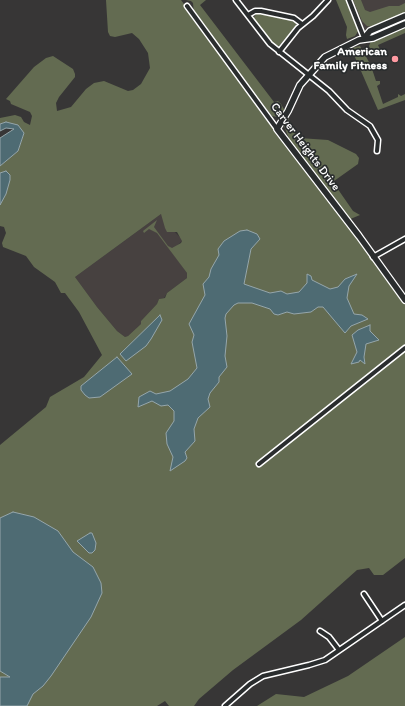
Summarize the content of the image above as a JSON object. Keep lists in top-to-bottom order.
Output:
{
  "streets": {
    "street": ["Carver Heights Drive"]
  },
  "places": ["American Family Fitness"]
}
